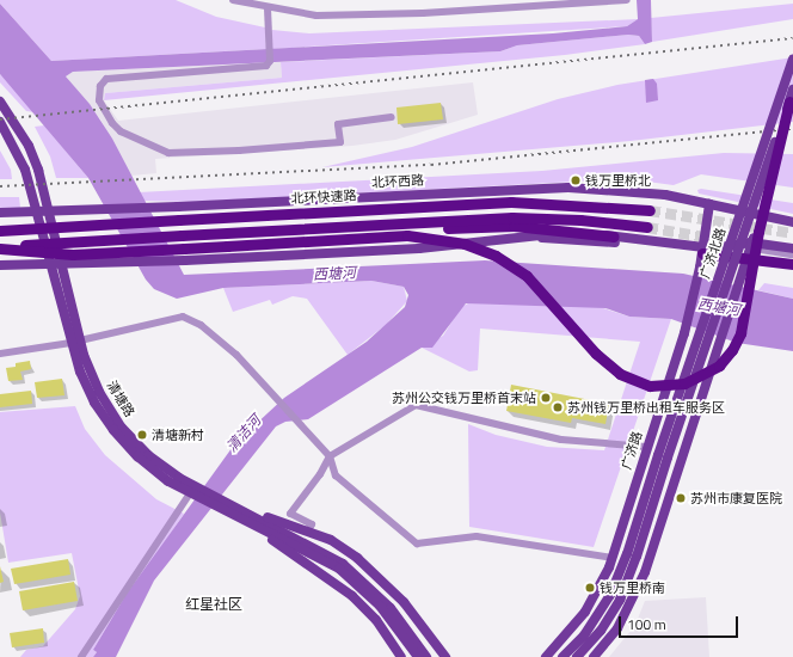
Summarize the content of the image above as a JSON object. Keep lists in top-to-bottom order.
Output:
{
  "streets": {
    "highway": ["北环快速路"],
    "main road": [
      "北环西路",
      "广济北路",
      "清塘路",
      "广济路"
    ]
  },
  "crossings": [
    ["北环西路", "广济路"],
    ["广济北路", "广济路"]
  ],
  "districts": ["红星社区"],
  "water": ["西塘河", "清洁河"],
  "places": [
    "钱万里桥北",
    "苏州公交钱万里桥首末站",
    "苏州钱万里桥出租车服务区",
    "清塘新村",
    "苏州市康复医院",
    "钱万里桥南"
  ],
  "scale_bar": "100 m"
}
